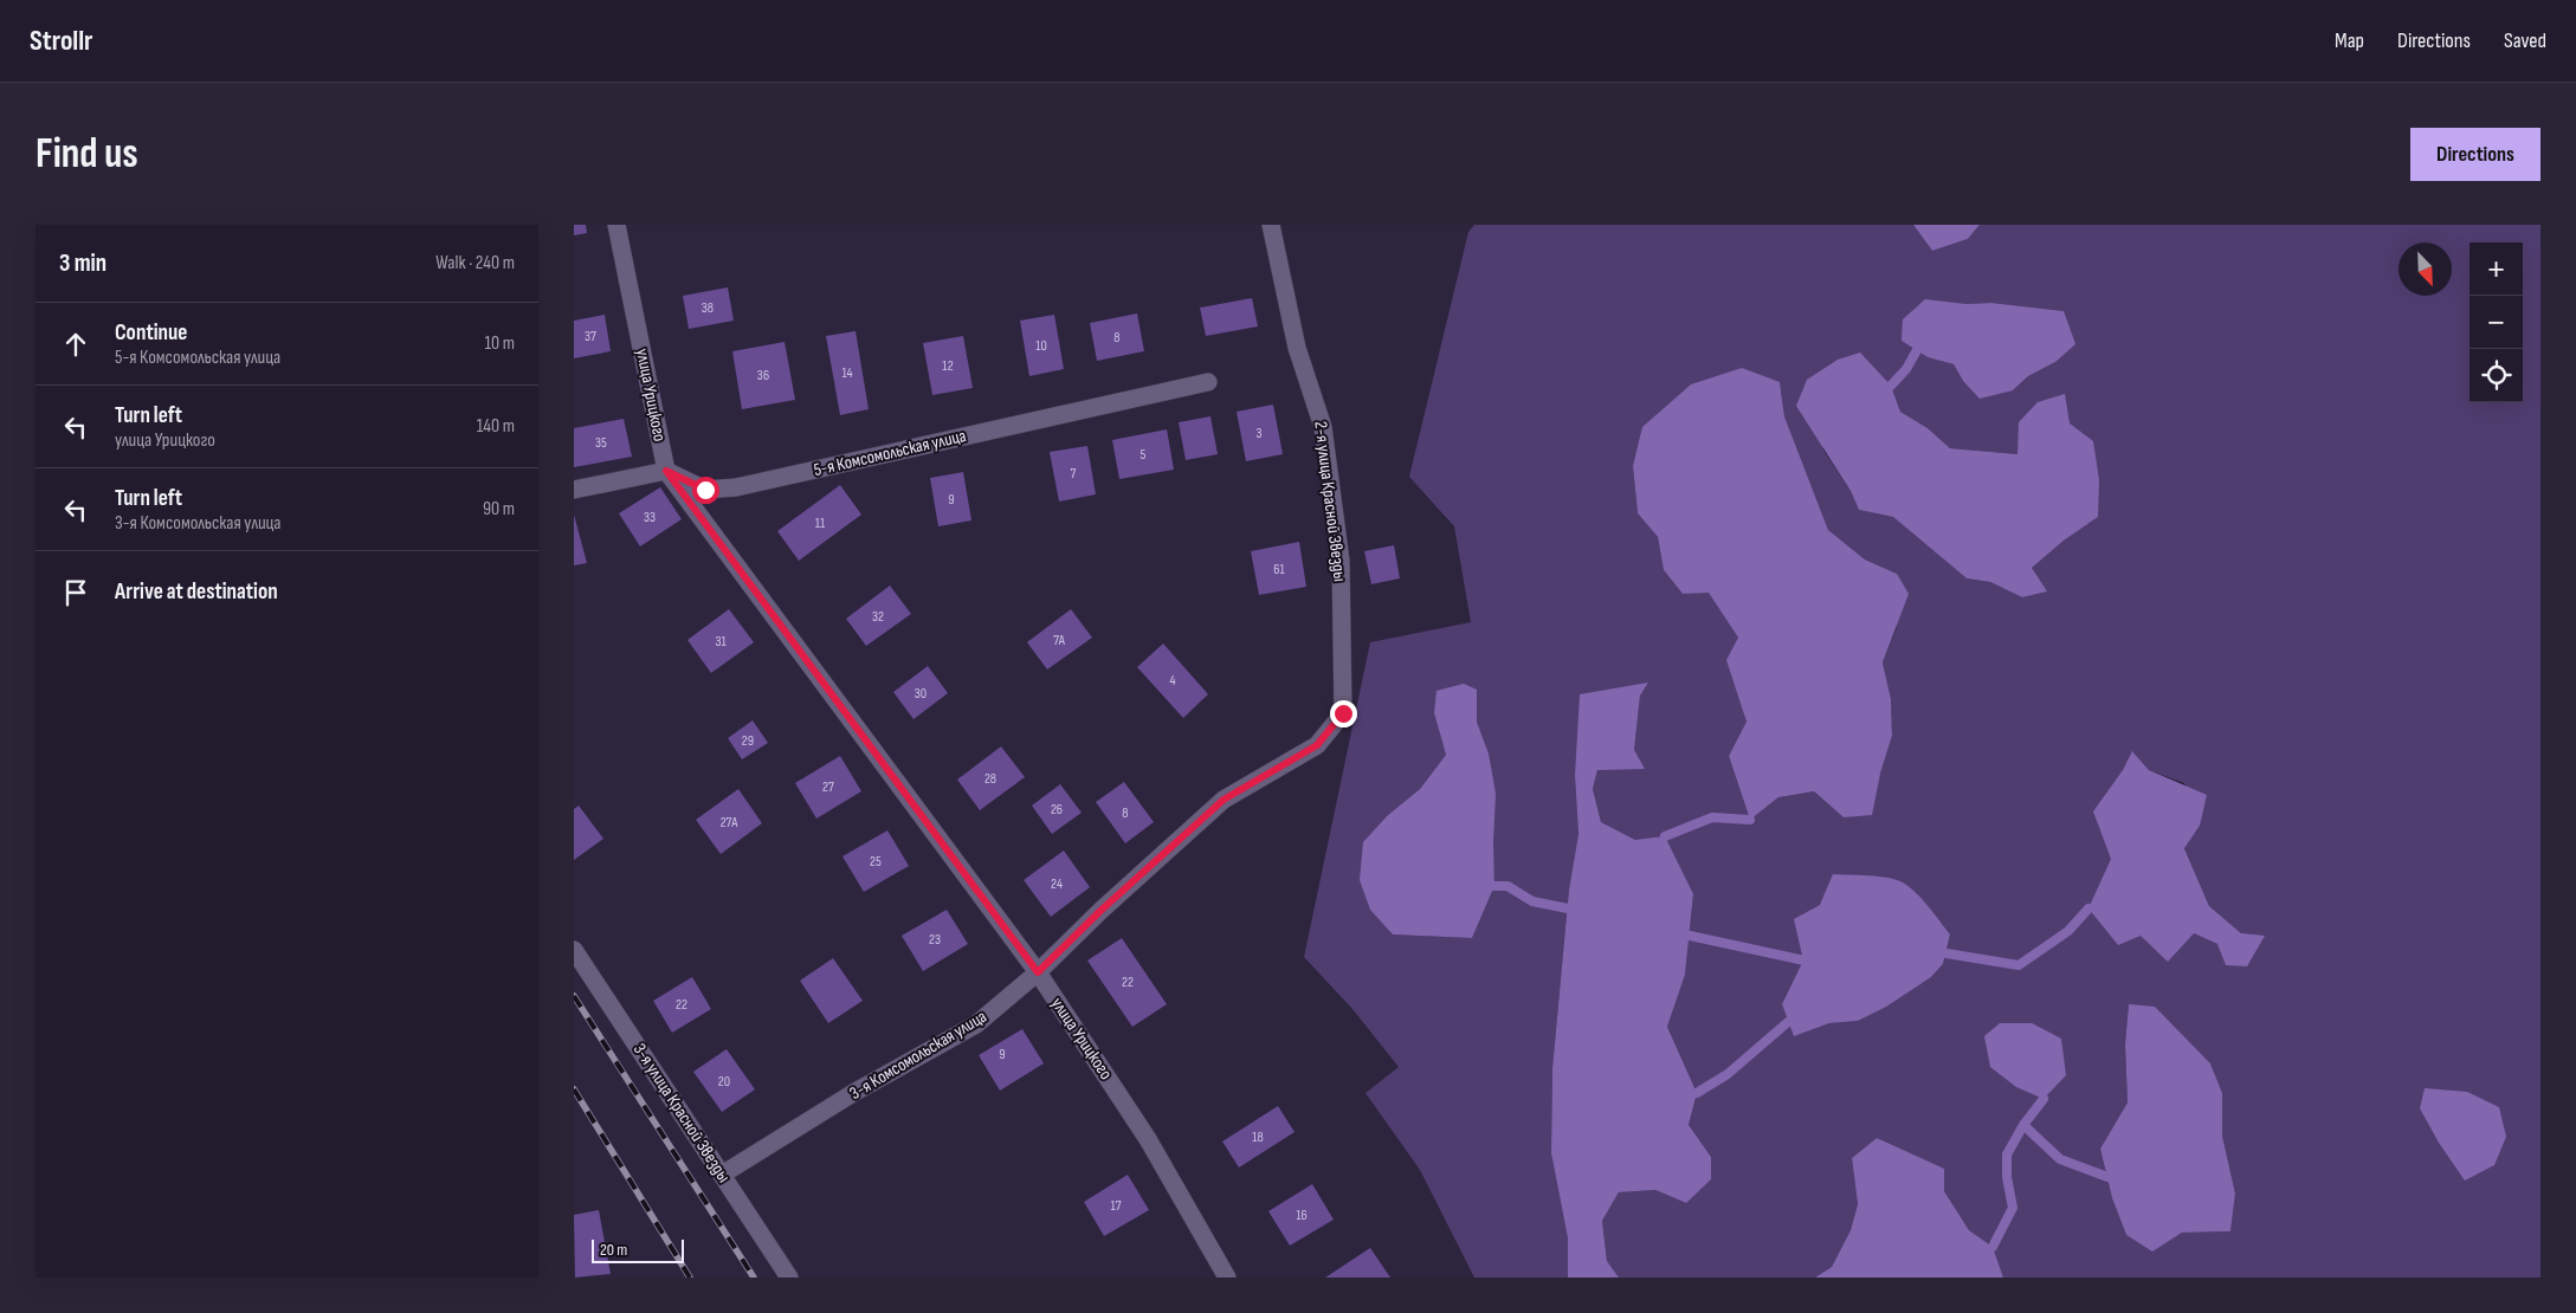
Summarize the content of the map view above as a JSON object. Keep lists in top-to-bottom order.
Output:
{
  "streets": {
    "street": [
      "улица Урицкого",
      "5-я Комсомольская улица",
      "2-я улица Красной Звезды",
      "3-я Комсомольская улица",
      "3-я улица Красной Звезды"
    ]
  },
  "crossings": [
    ["улица Урицкого", "5-я Комсомольская улица"],
    ["улица Урицкого", "3-я Комсомольская улица"],
    ["2-я улица Красной Звезды", "3-я Комсомольская улица"],
    ["3-я Комсомольская улица", "3-я улица Красной Звезды"]
  ],
  "house_numbers": [
    "38",
    "37",
    "8",
    "10",
    "12",
    "14",
    "36",
    "3",
    "35",
    "5",
    "7",
    "9",
    "33",
    "11",
    "61",
    "32",
    "7А",
    "31",
    "4",
    "30",
    "29",
    "28",
    "27",
    "26",
    "8",
    "27А",
    "25",
    "24",
    "23",
    "22",
    "22",
    "9",
    "20",
    "18",
    "17",
    "16"
  ],
  "scale_bar": "20 m",
  "north": "bottom right",
  "page": {
    "header": "Strollr",
    "nav": ["Map", "Directions", "Saved"],
    "buttons": "Directions",
    "title": "Find us",
    "heading": ["3 min", "Walk · 240 m"],
    "map_buttons": ["+", "−"],
    "list": [
      ["Continue", "5-я Комсомольская улица", "10 m"],
      ["Turn left", "улица Урицкого", "140 m"],
      ["Turn left", "3-я Комсомольская улица", "90 m"],
      "Arrive at destination"
    ],
    "scale": "20 m"
  }
}
